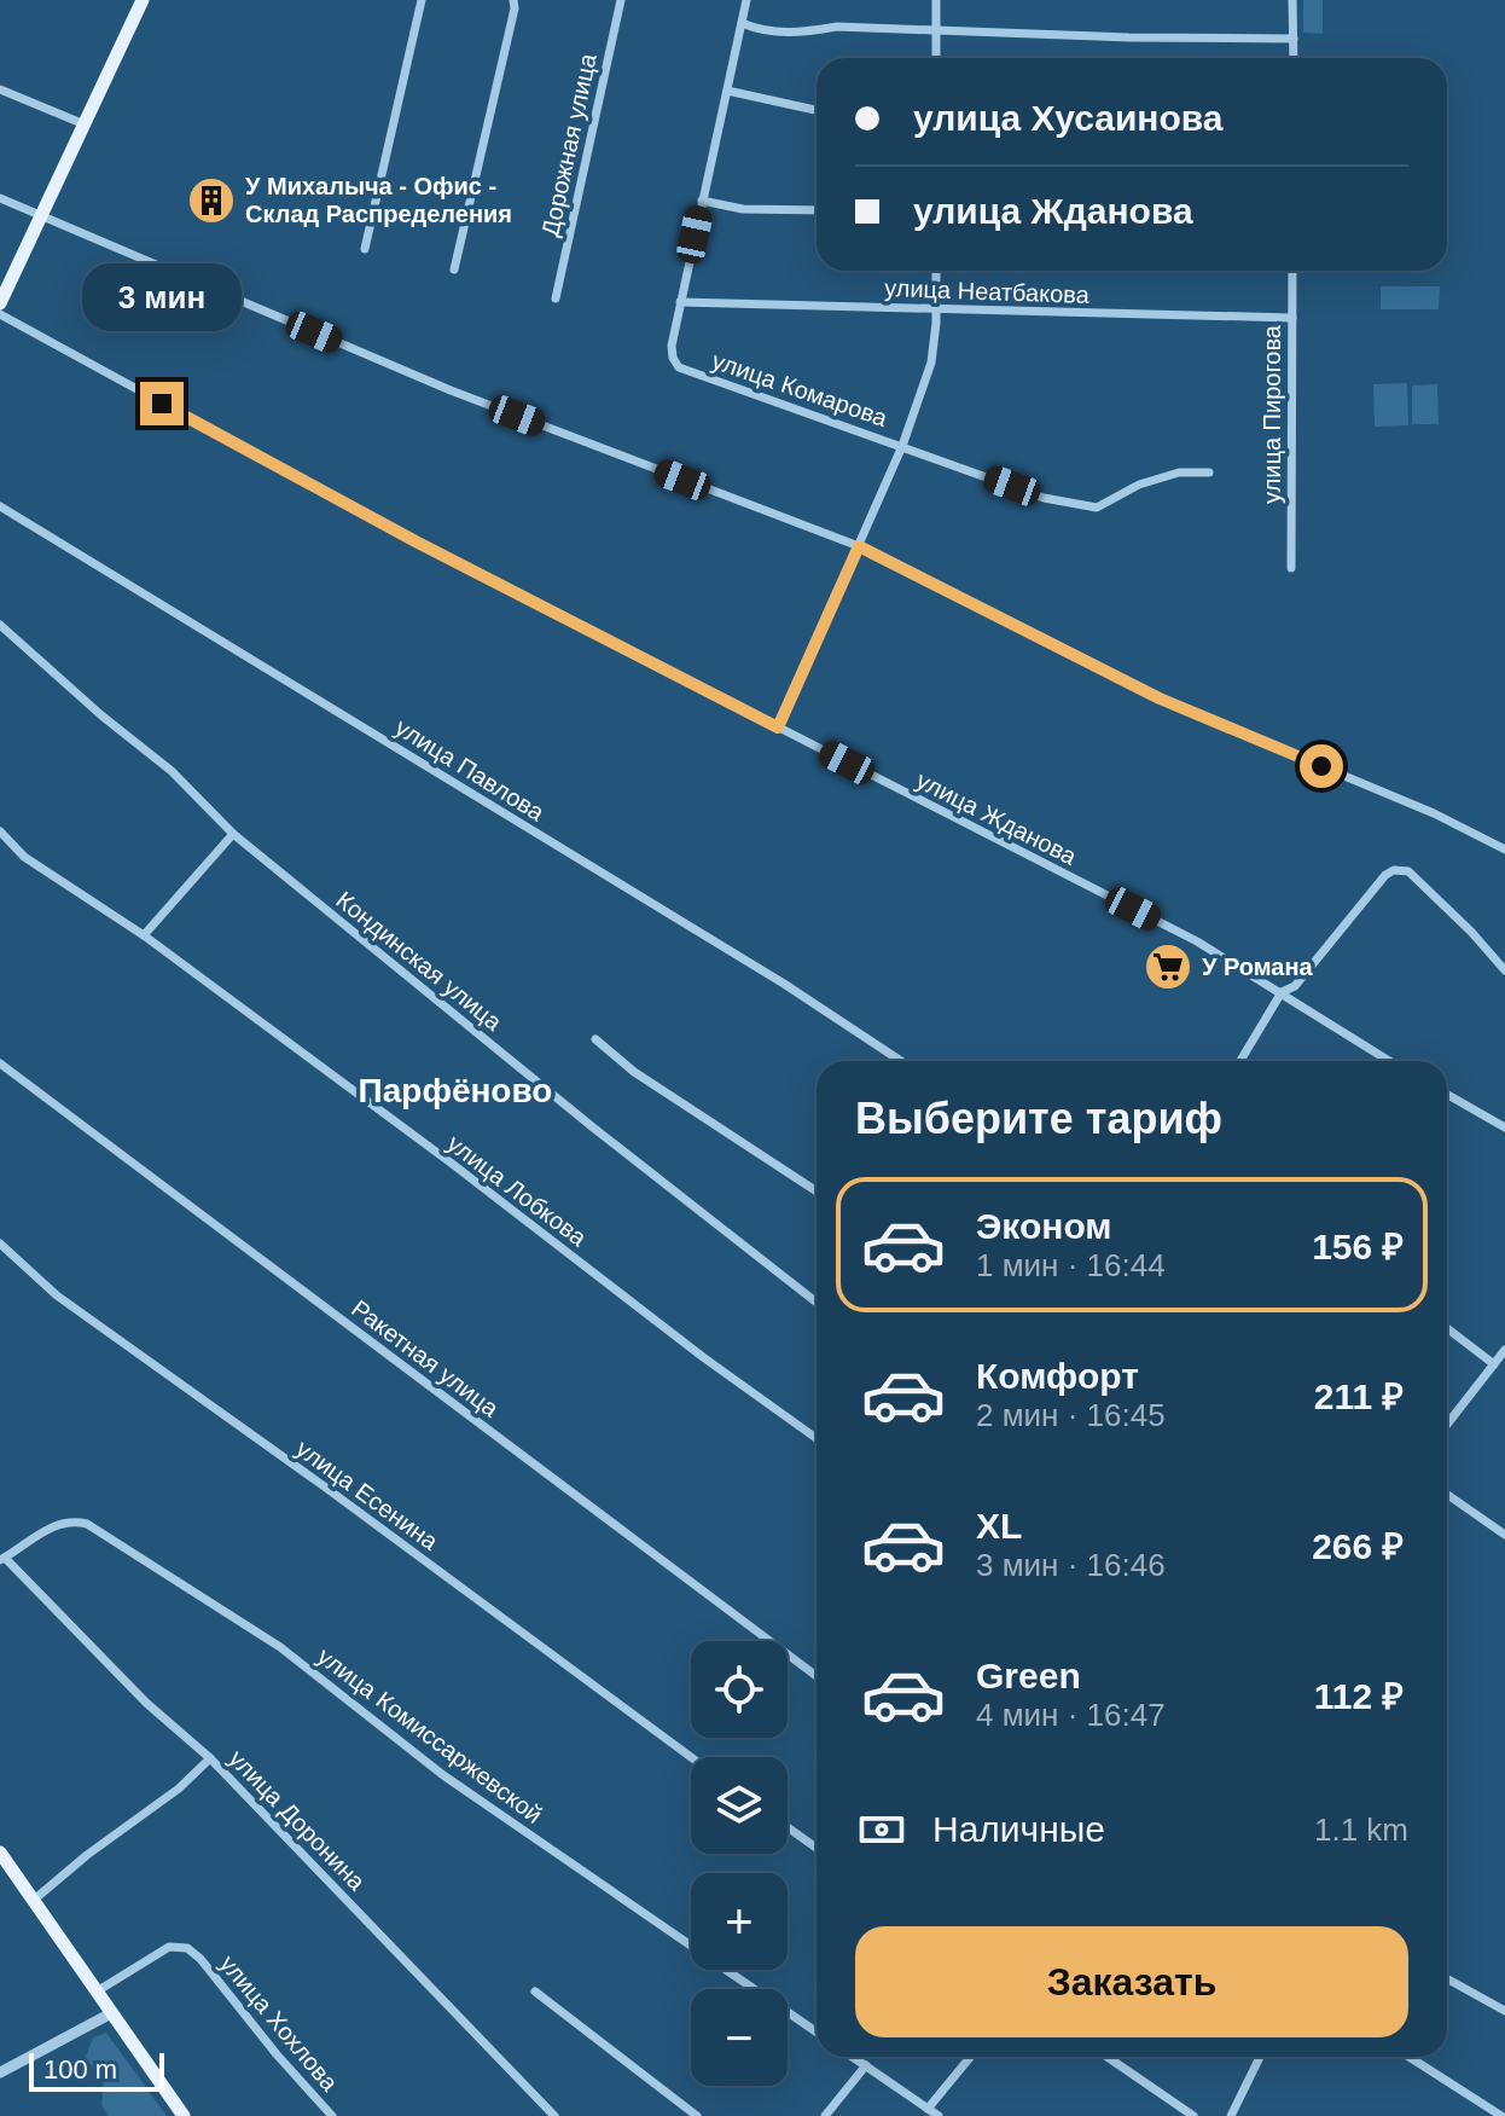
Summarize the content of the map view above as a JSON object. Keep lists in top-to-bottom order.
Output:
{
  "streets": {
    "street": [
      "Дорожная улица",
      "улица Неатбакова",
      "улица Комарова",
      "улица Пирогова",
      "улица Павлова",
      "улица Жданова",
      "Кондинская улица",
      "улица Лобкова",
      "Ракетная улица",
      "улица Есенина",
      "улица Комиссаржевской",
      "улица Доронина",
      "улица Хохлова"
    ]
  },
  "crossings": [
    ["улица Неатбакова", "улица Комарова"],
    ["улица Неатбакова", "улица Пирогова"],
    ["улица Комиссаржевской", "улица Доронина"]
  ],
  "districts": ["Парфёново"],
  "places": {
    "building": ["У Михалыча - Офис - Склад Распределения"],
    "supermarket": ["У Романа"]
  },
  "scale_bar": "100 m",
  "page": {
    "banner": ["улица Хусаинова", "улица Жданова"],
    "bubble": "3 мин",
    "heading": "Выберите тариф",
    "list": [
      {
        "name": "Эконом",
        "note": "1 мин · 16:44",
        "value": "156 ₽"
      },
      {
        "name": "Комфорт",
        "note": "2 мин · 16:45",
        "value": "211 ₽"
      },
      {
        "name": "XL",
        "note": "3 мин · 16:46",
        "value": "266 ₽"
      },
      {
        "name": "Green",
        "note": "4 мин · 16:47",
        "value": "112 ₽"
      }
    ],
    "map_buttons": ["+", "−"],
    "pay": ["Наличные", "1.1 km"],
    "buttons": "Заказать",
    "scale": "100 m"
  }
}
